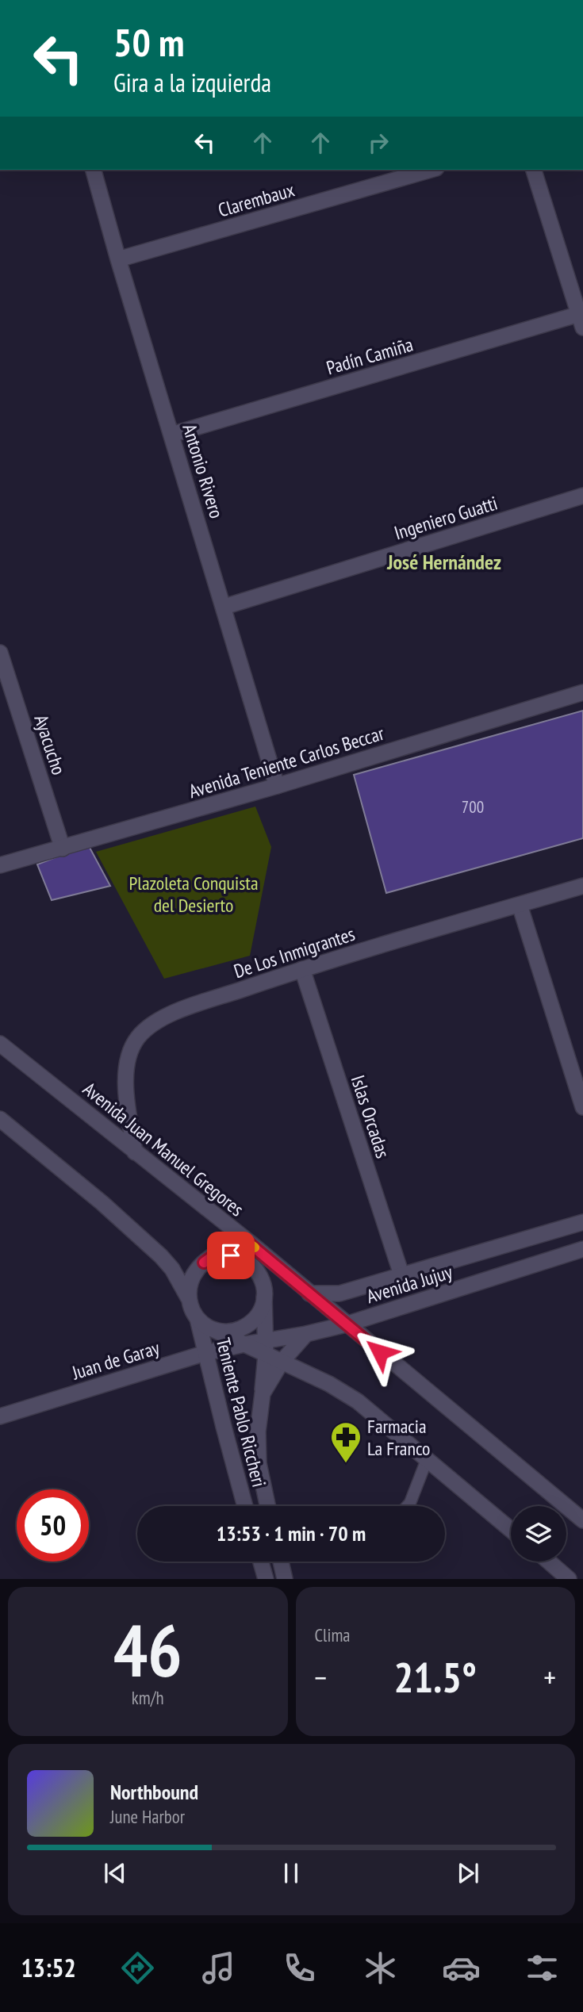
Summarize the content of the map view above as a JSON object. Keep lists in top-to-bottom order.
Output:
{
  "streets": {
    "street": [
      "Clarembaux",
      "Padín Camiña",
      "Antonio Rivero",
      "Ingeniero Guatti",
      "Ayacucho",
      "Avenida Teniente Carlos Beccar",
      "De Los Inmigrantes",
      "Islas Orcadas",
      "Avenida Juan Manuel Gregores",
      "Avenida Jujuy",
      "Juan de Garay",
      "Teniente Pablo Riccheri"
    ]
  },
  "crossings": [
    ["Clarembaux", "Antonio Rivero"],
    ["Padín Camiña", "Antonio Rivero"],
    ["Antonio Rivero", "Ingeniero Guatti"],
    ["Antonio Rivero", "Avenida Teniente Carlos Beccar"],
    ["Ayacucho", "Avenida Teniente Carlos Beccar"],
    ["De Los Inmigrantes", "Islas Orcadas"],
    ["De Los Inmigrantes", "Avenida Juan Manuel Gregores"],
    ["Islas Orcadas", "Avenida Jujuy"],
    ["Avenida Juan Manuel Gregores", "Avenida Jujuy"],
    ["Avenida Jujuy", "Teniente Pablo Riccheri"],
    ["Juan de Garay", "Teniente Pablo Riccheri"]
  ],
  "districts": ["José Hernández"],
  "parks": ["Plazoleta Conquista del Desierto"],
  "places": {
    "pharmacy": ["Farmacia La Franco"]
  },
  "house_numbers": ["700"],
  "page": {
    "turn": ["50 m", "Gira a la izquierda"],
    "limit": "50",
    "trip": "13:53 · 1 min · 70 m",
    "tile": [
      ["46", "km/h"],
      "Clima"
    ],
    "heat": ["−", "21.5°", "+"],
    "song": ["Northbound", "June Harbor"],
    "tabs": "13:52"
  }
}
